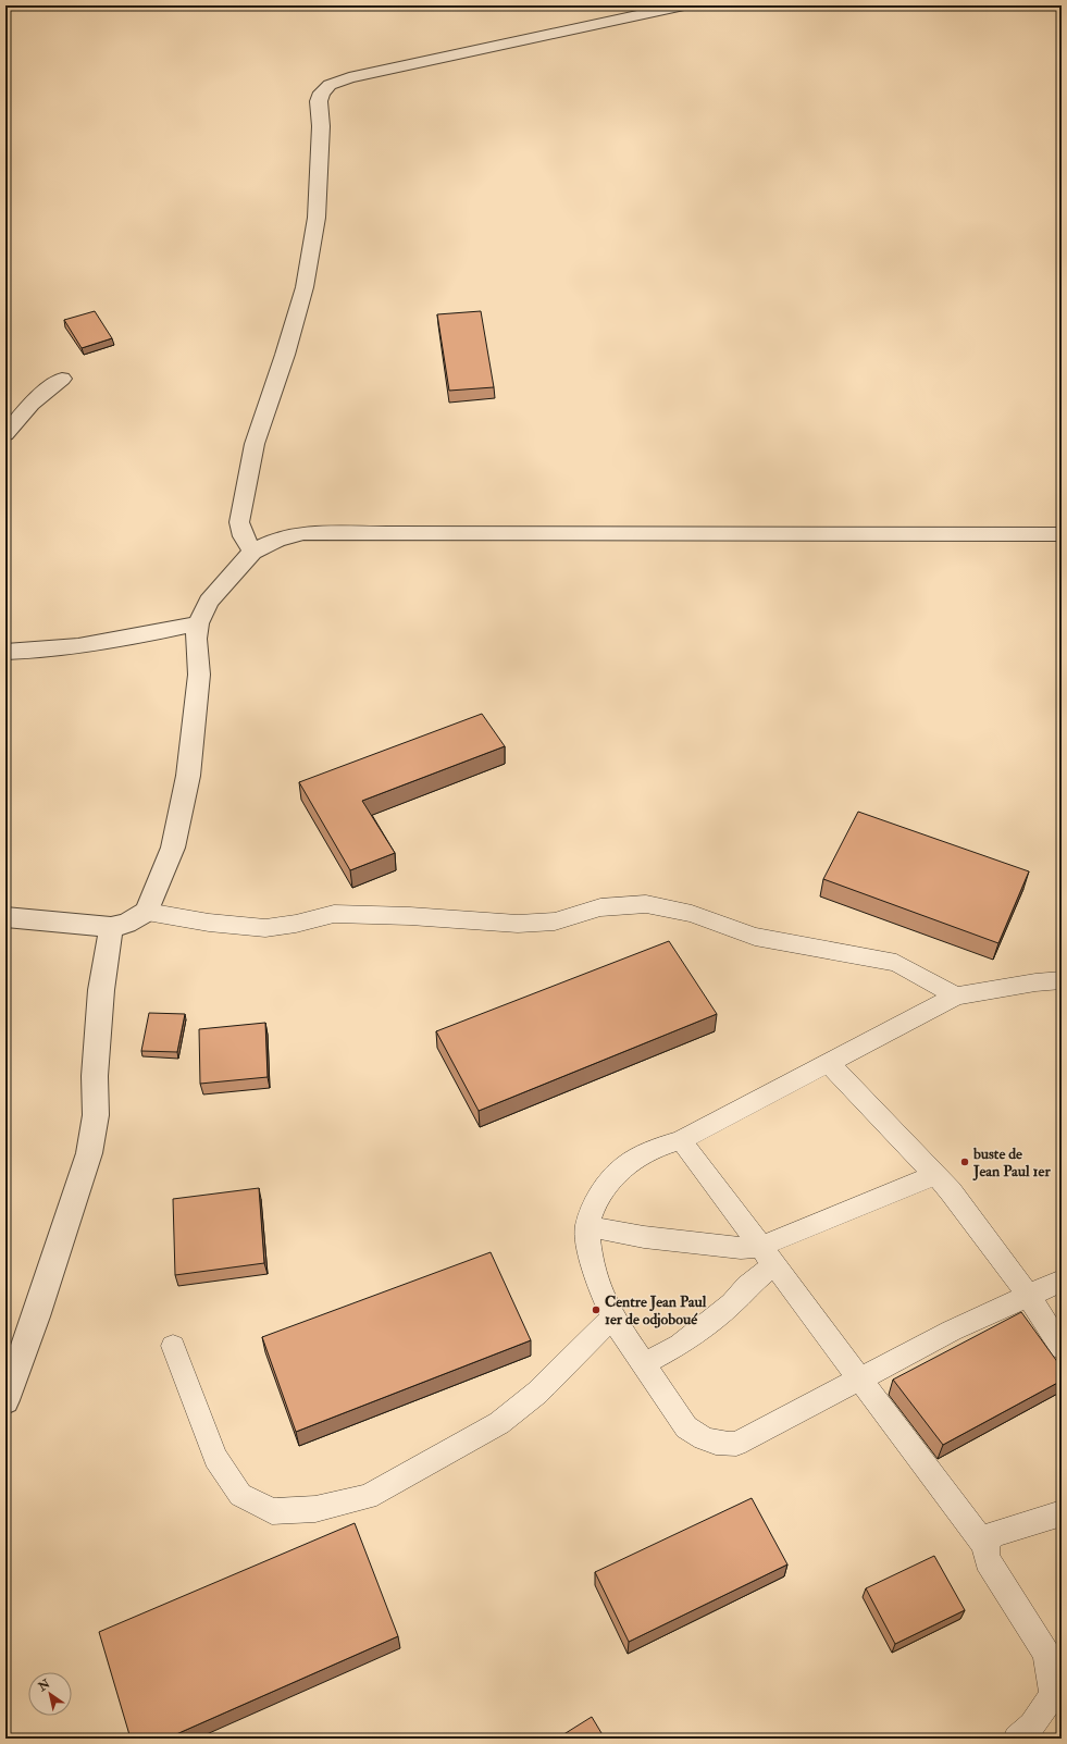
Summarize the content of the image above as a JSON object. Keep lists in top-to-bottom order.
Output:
{
  "places": ["buste de Jean Paul 1er", "Centre Jean Paul 1er de odjoboué"],
  "north": "top left"
}
